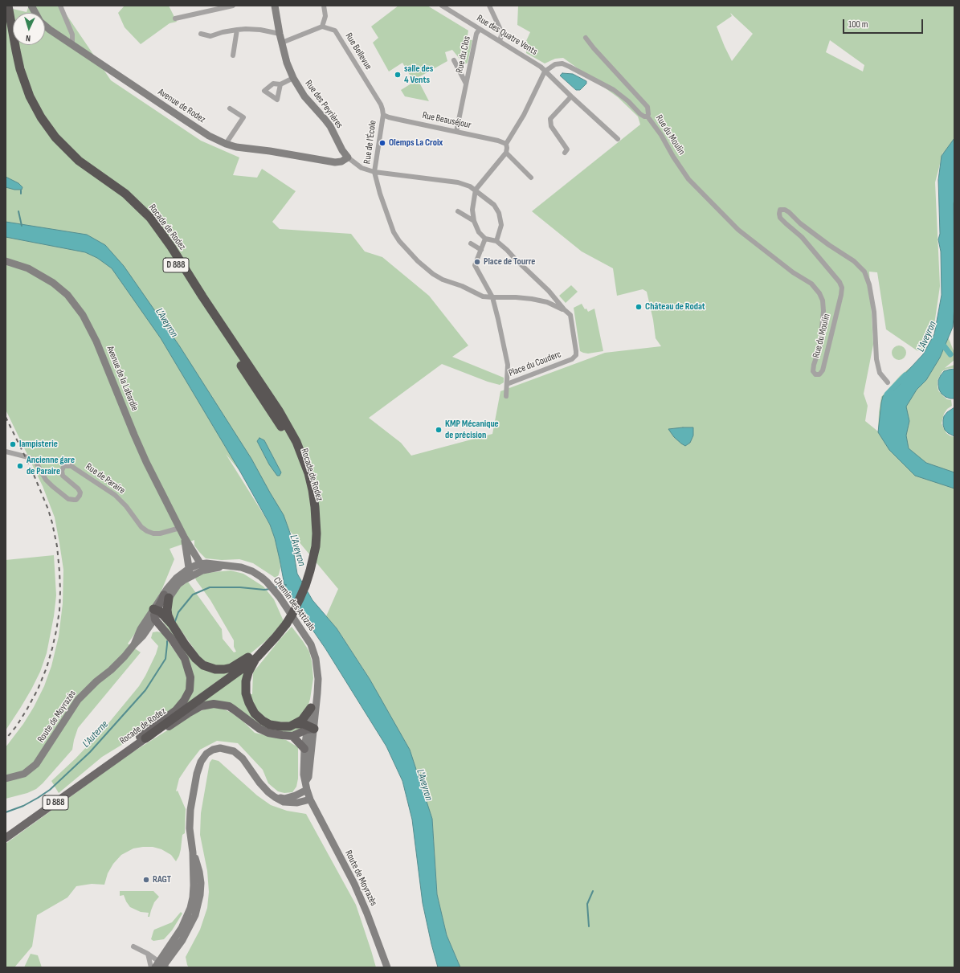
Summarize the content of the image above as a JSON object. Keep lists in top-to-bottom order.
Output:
{
  "streets": {
    "highway": ["Rocade de Rodez", "D 888"],
    "street": [
      "Rue des Quatre Vents",
      "Rue Bellevue",
      "Rue du Clos",
      "Rue des Peyrières",
      "Avenue de Rodez",
      "Rue Beauséjour",
      "Rue du Moulin",
      "Rue de l'École",
      "Place du Couderc",
      "Avenue de la Labardie",
      "Rue de Paraire",
      "Chemin des Attizals",
      "Route de Moyrazès"
    ]
  },
  "crossings": [
    ["Rue des Quatre Vents", "Rue du Clos"],
    ["Rue Bellevue", "Rue Beauséjour"],
    ["Rue Bellevue", "Rue de l'École"],
    ["Rue du Clos", "Rue Beauséjour"],
    ["Rue des Peyrières", "Avenue de Rodez"],
    ["Rue Beauséjour", "Rue de l'École"],
    ["Avenue de la Labardie", "Rue de Paraire"],
    ["Avenue de la Labardie", "Chemin des Attizals"],
    ["Chemin des Attizals", "Route de Moyrazès"]
  ],
  "water": ["L'Aveyron", "L'Auterne"],
  "places": [
    "salle des 4 Vents",
    "Olemps La Croix",
    "Place de Tourre",
    "Château de Rodat",
    "KMP Mécanique de précision",
    "lampisterie",
    "Ancienne gare de Paraire",
    "RAGT"
  ],
  "scale_bar": "100 m",
  "north": "bottom"
}
